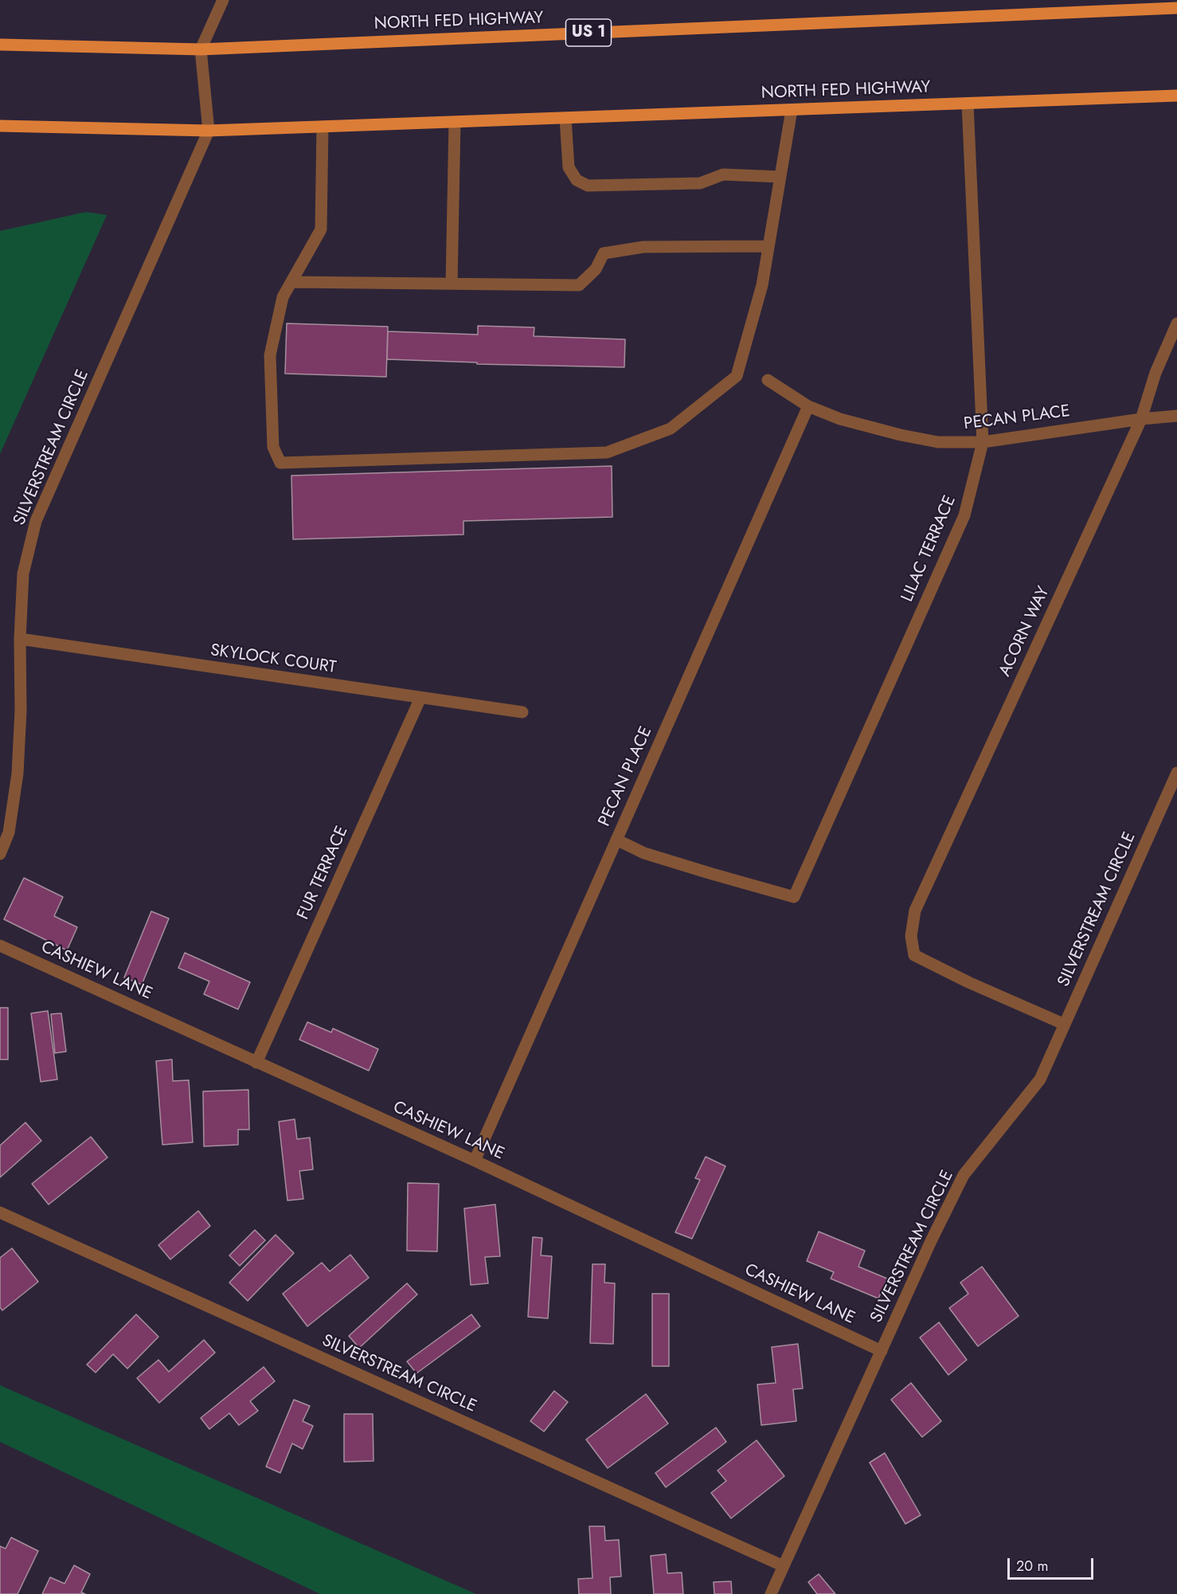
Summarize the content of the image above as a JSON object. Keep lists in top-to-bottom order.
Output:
{
  "streets": {
    "main road": ["NORTH FED HIGHWAY", "US 1"],
    "street": [
      "PECAN PLACE",
      "SILVERSTREAM CIRCLE",
      "LILAC TERRACE",
      "ACORN WAY",
      "SKYLOCK COURT",
      "FUR TERRACE",
      "CASHIEW LANE"
    ]
  },
  "crossings": [
    ["NORTH FED HIGHWAY", "SILVERSTREAM CIRCLE"],
    ["NORTH FED HIGHWAY", "LILAC TERRACE"],
    ["PECAN PLACE", "LILAC TERRACE"],
    ["PECAN PLACE", "ACORN WAY"],
    ["PECAN PLACE", "CASHIEW LANE"],
    ["SILVERSTREAM CIRCLE", "ACORN WAY"],
    ["SILVERSTREAM CIRCLE", "SKYLOCK COURT"],
    ["SILVERSTREAM CIRCLE", "CASHIEW LANE"],
    ["SKYLOCK COURT", "FUR TERRACE"],
    ["FUR TERRACE", "CASHIEW LANE"]
  ],
  "scale_bar": "20 m"
}
